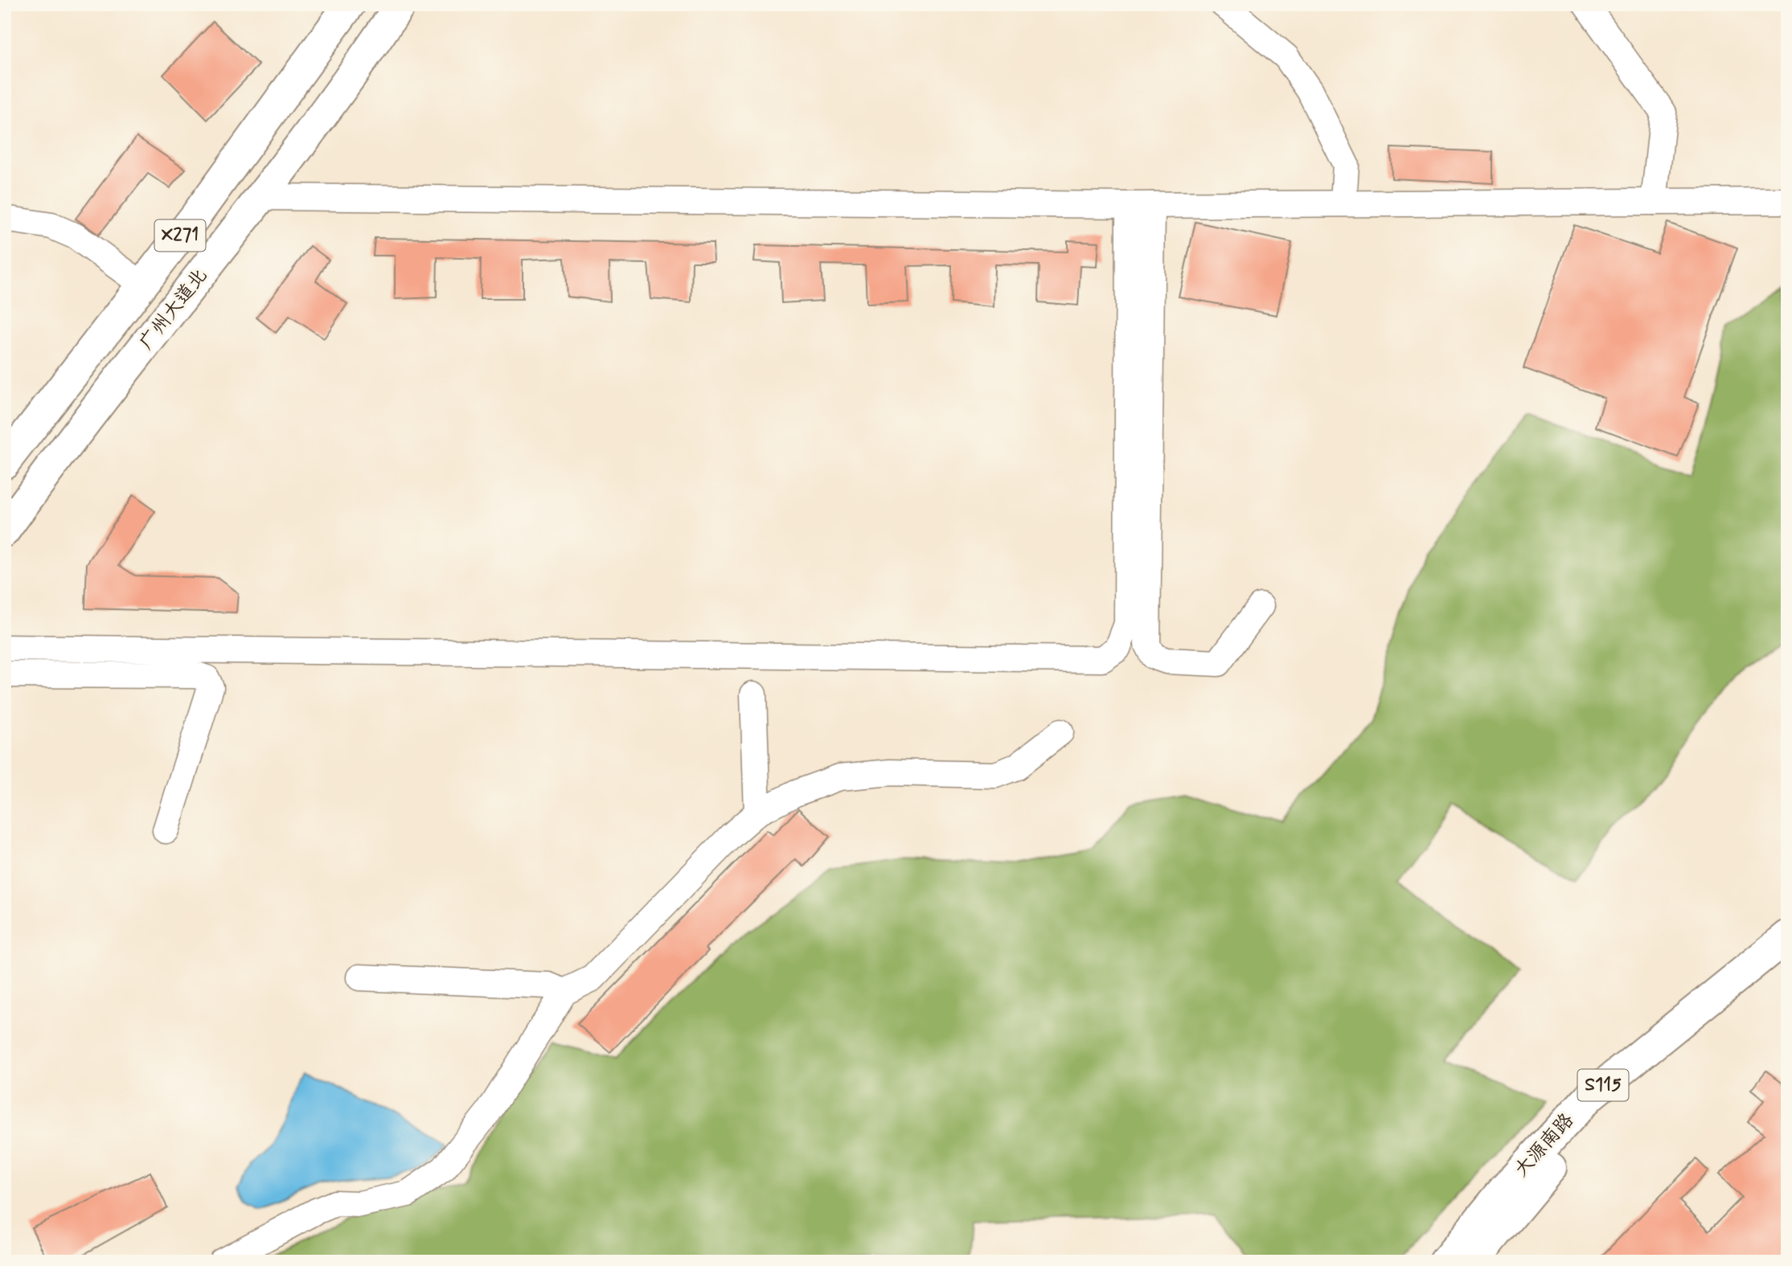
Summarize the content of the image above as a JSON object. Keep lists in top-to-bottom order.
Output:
{
  "streets": {
    "main road": [
      "X271",
      "广州大道北",
      "S115",
      "大源南路"
    ]
  }
}
